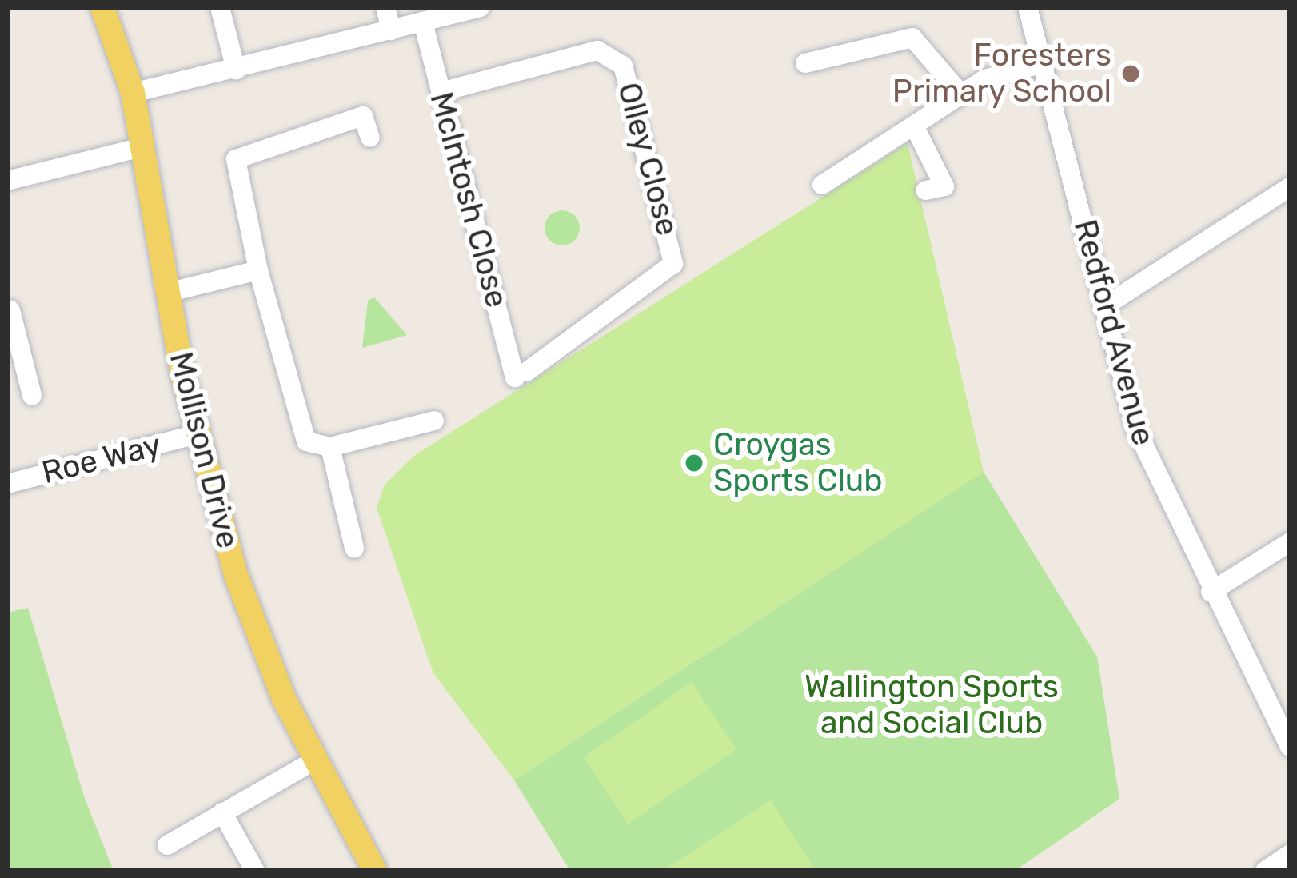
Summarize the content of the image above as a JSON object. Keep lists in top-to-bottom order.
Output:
{
  "streets": {
    "main road": ["Mollison Drive"],
    "street": [
      "Olley Close",
      "McIntosh Close",
      "Redford Avenue",
      "Roe Way"
    ]
  },
  "crossings": [
    ["Olley Close", "McIntosh Close"],
    ["Mollison Drive", "Roe Way"]
  ],
  "parks": ["Wallington Sports and Social Club"],
  "places": ["Foresters Primary School", "Croygas Sports Club"]
}
